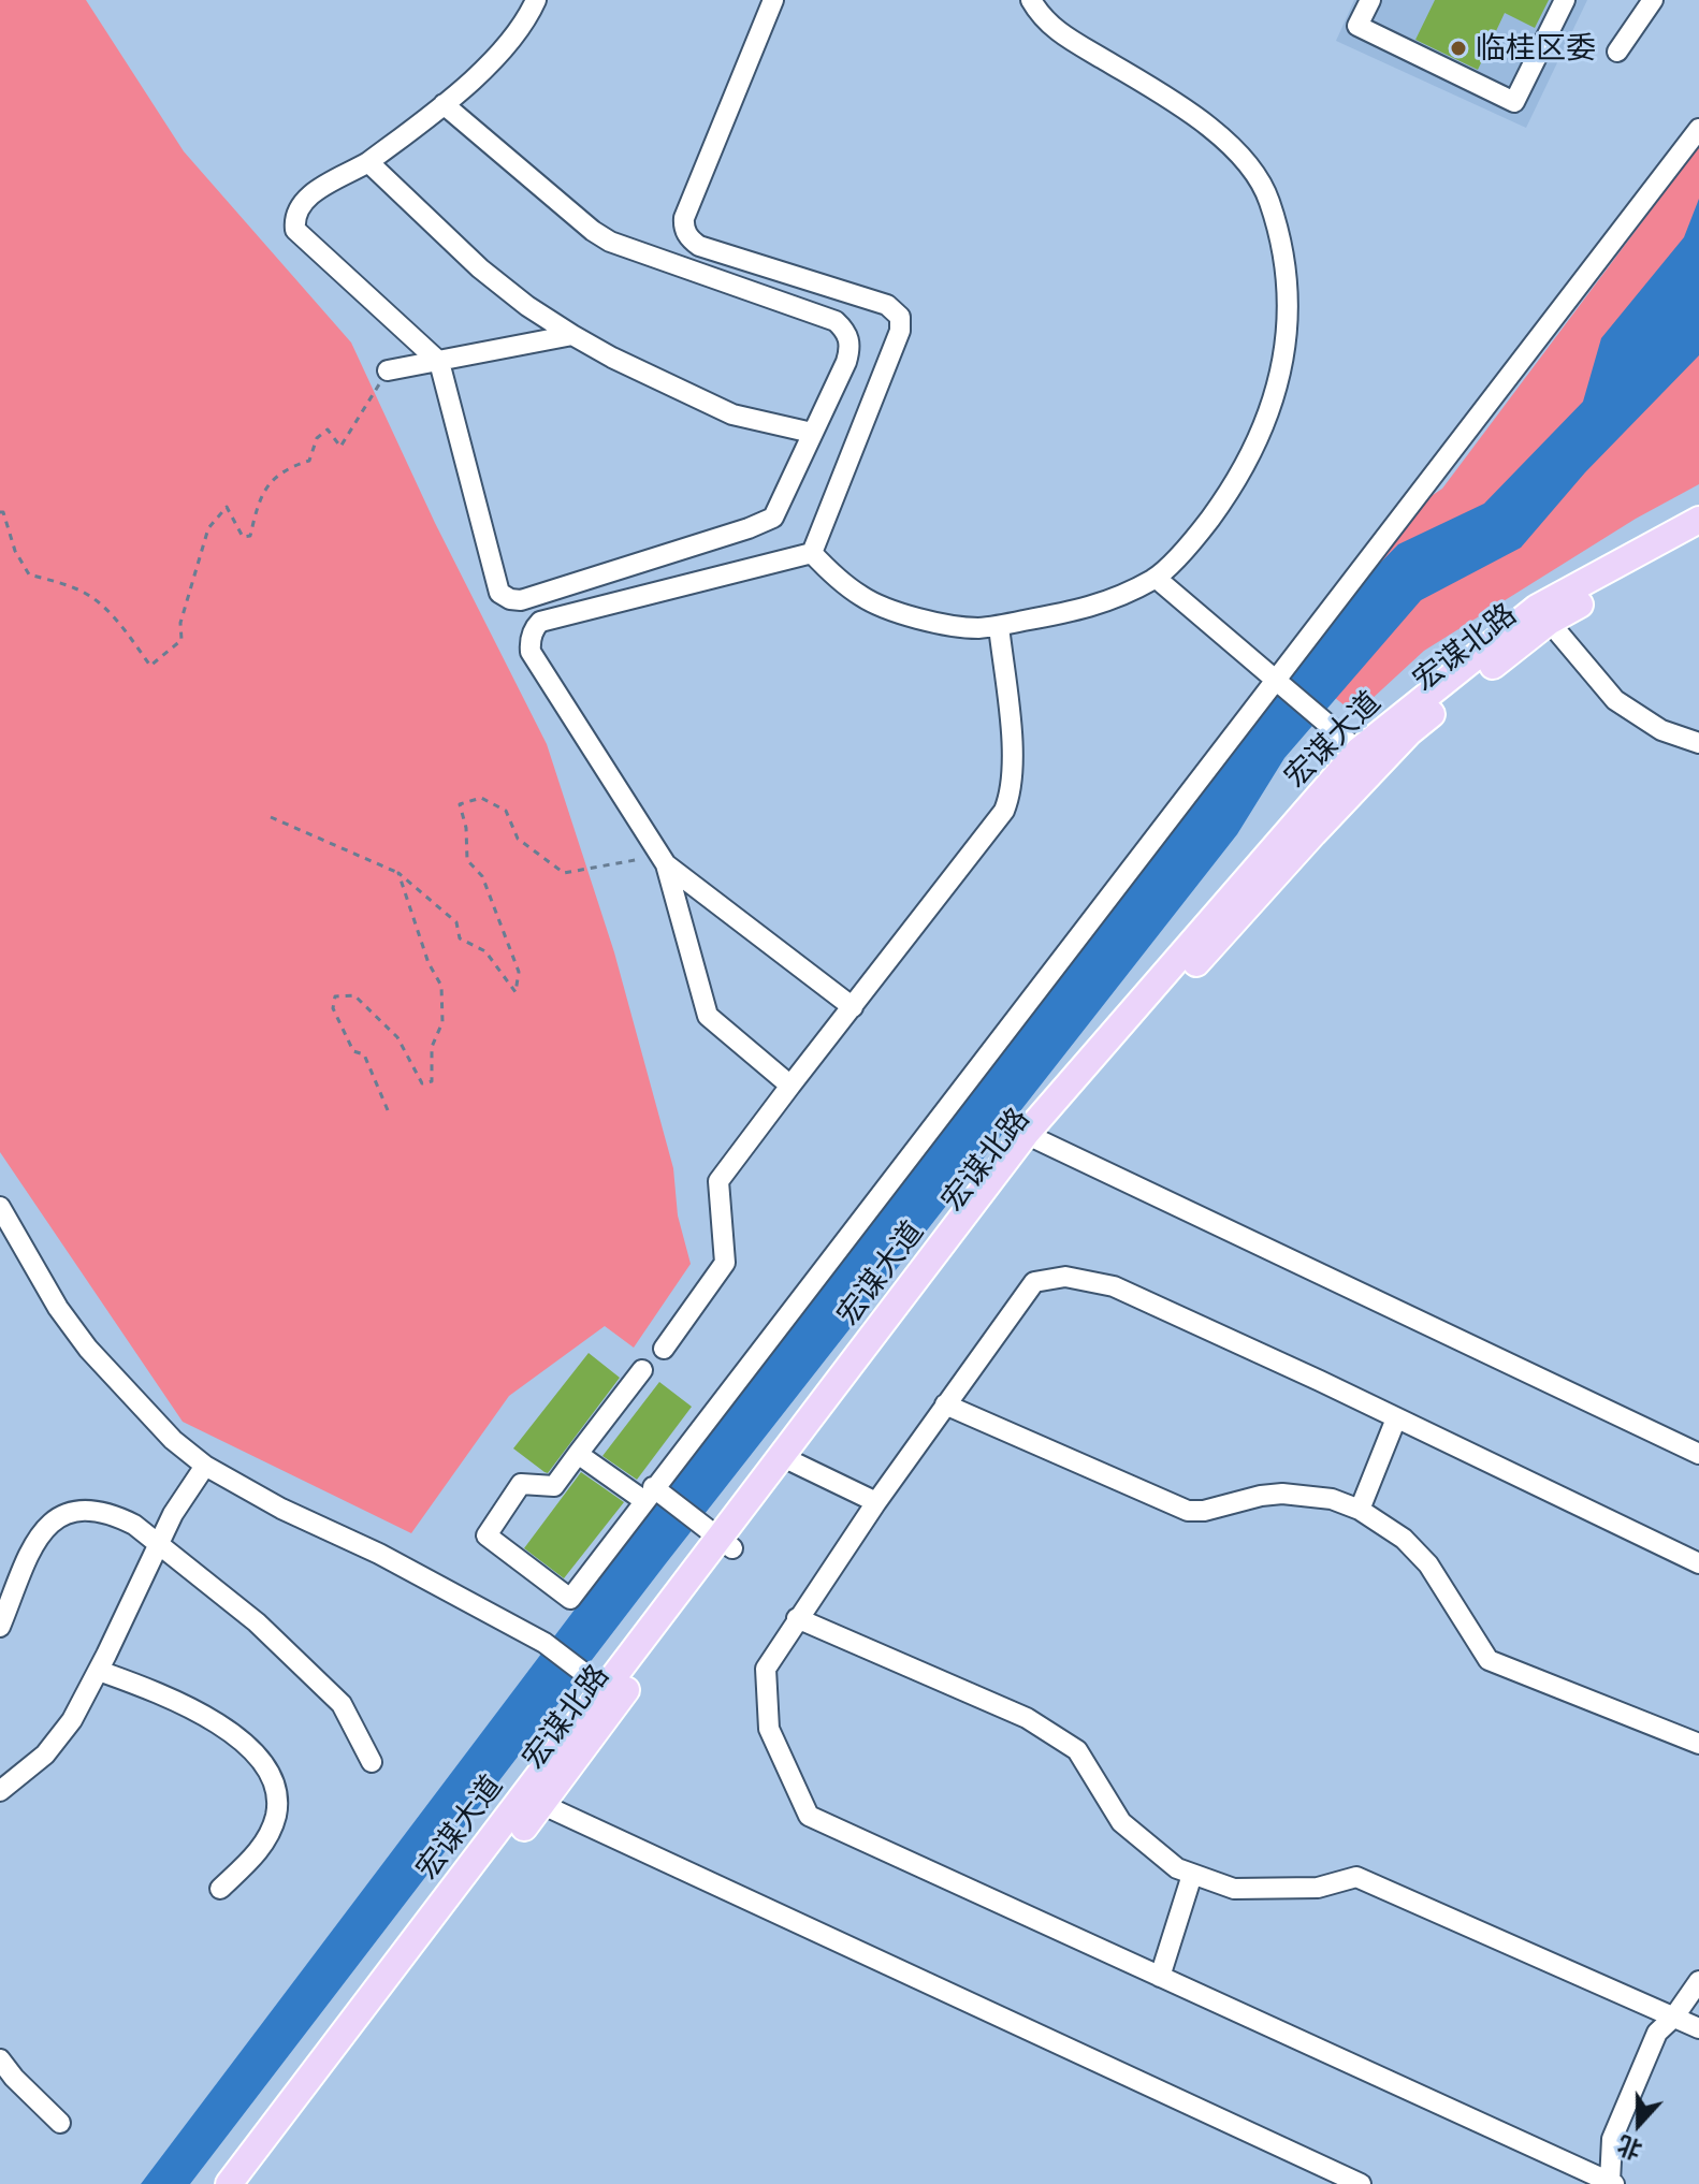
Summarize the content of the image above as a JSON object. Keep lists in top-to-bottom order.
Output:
{
  "streets": {
    "main road": ["宏谋北路", "宏谋大道"]
  },
  "crossings": [
    ["宏谋北路", "宏谋大道"]
  ],
  "places": ["临桂区委"],
  "north": "bottom"
}
